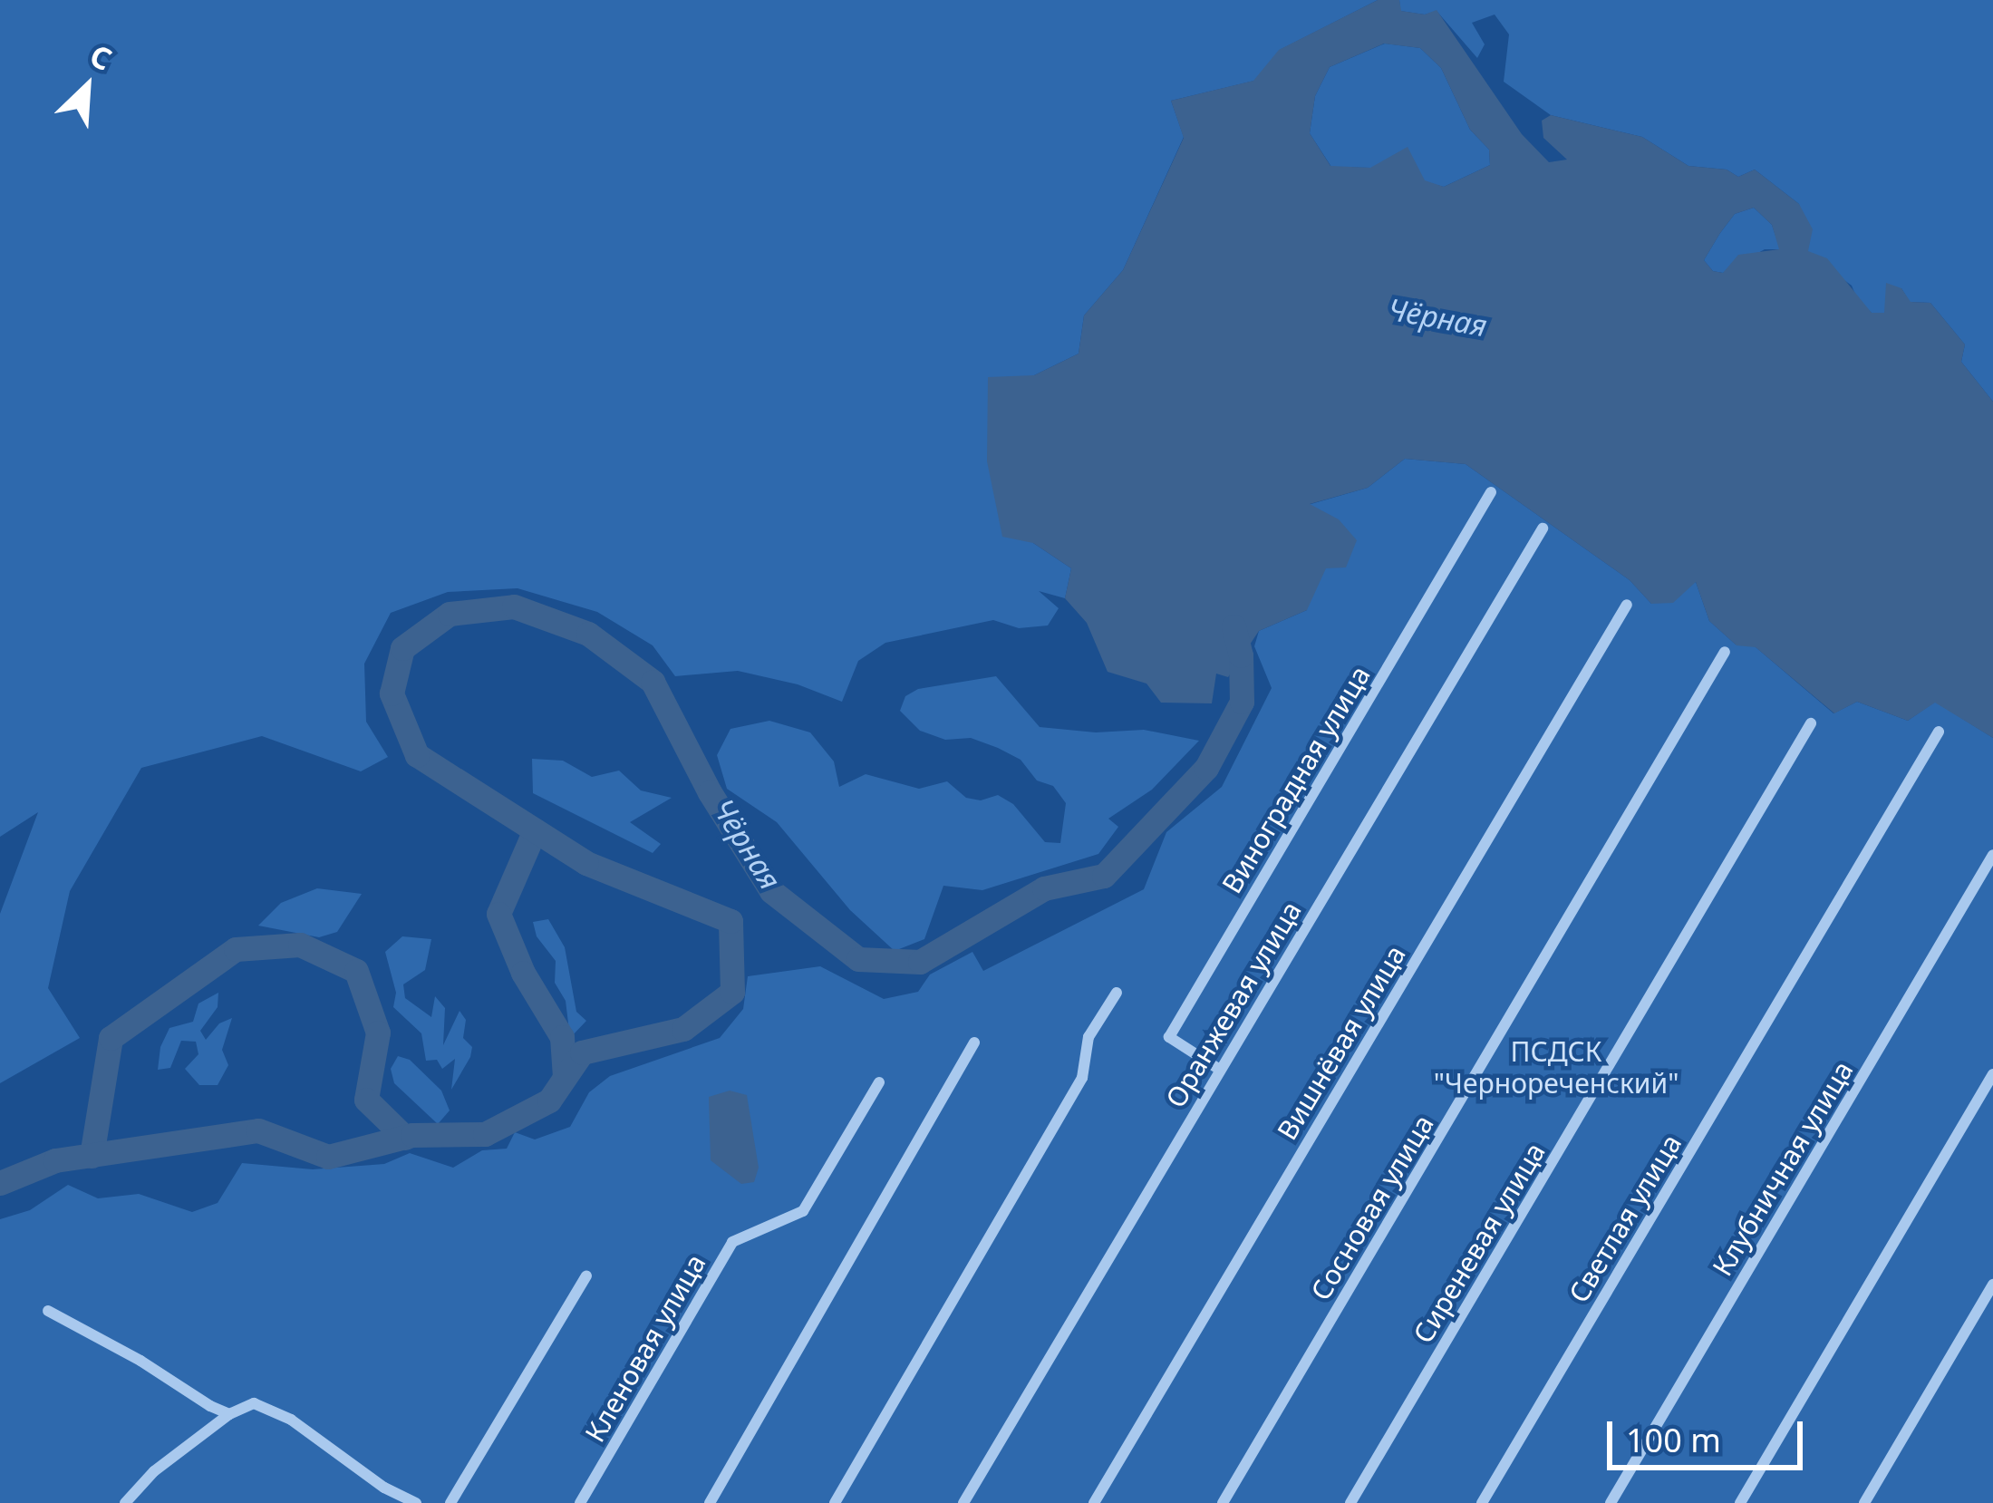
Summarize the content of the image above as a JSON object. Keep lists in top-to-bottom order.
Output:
{
  "streets": {
    "street": [
      "Виноградная улица",
      "Оранжевая улица",
      "Вишнёвая улица",
      "Клубничная улица",
      "Сосновая улица",
      "Светлая улица",
      "Сиреневая улица",
      "Кленовая улица"
    ]
  },
  "crossings": [
    ["Виноградная улица", "Оранжевая улица"]
  ],
  "water": ["Чёрная"],
  "parks": ["ПСДСК \"Чернореченский\""],
  "scale_bar": "100 m",
  "north": "top right"
}
